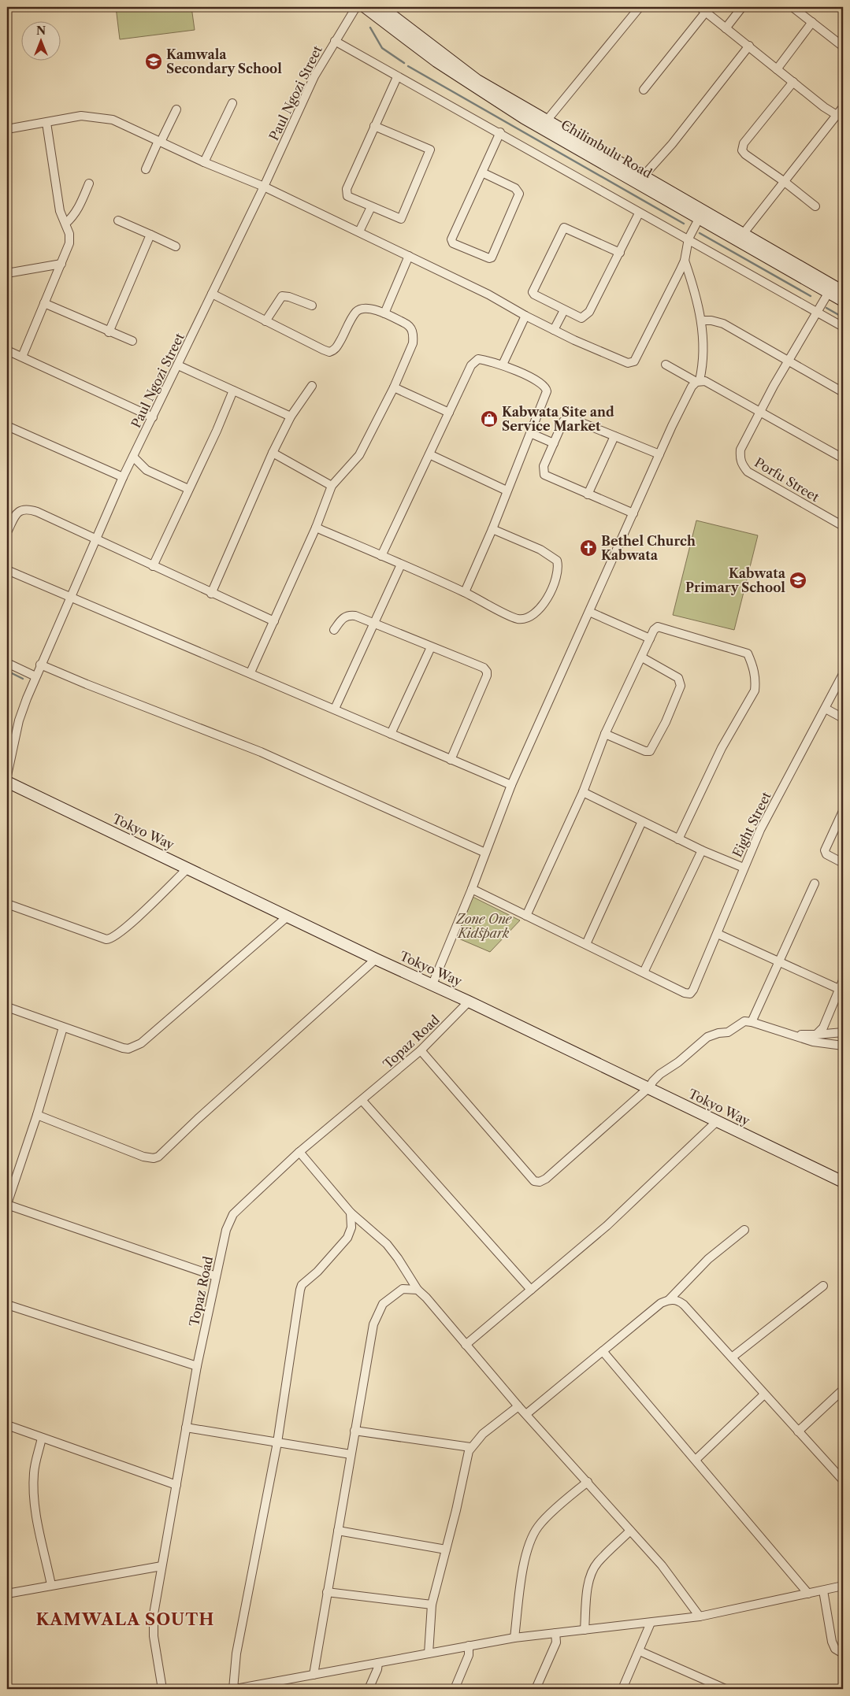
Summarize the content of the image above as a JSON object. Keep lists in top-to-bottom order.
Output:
{
  "streets": {
    "main road": ["Chilimbulu Road", "Tokyo Way"],
    "street": [
      "Paul Ngozi Street",
      "Porfu Street",
      "Eight Street",
      "Topaz Road"
    ]
  },
  "crossings": [
    ["Tokyo Way", "Topaz Road"]
  ],
  "districts": ["KAMWALA SOUTH"],
  "parks": ["Zone One Kidspark"],
  "places": {
    "school or university": ["Kamwala Secondary School", "Kabwata Primary School"],
    "shop": ["Kabwata Site and Service Market"],
    "church": ["Bethel Church Kabwata"]
  },
  "north": "top"
}
